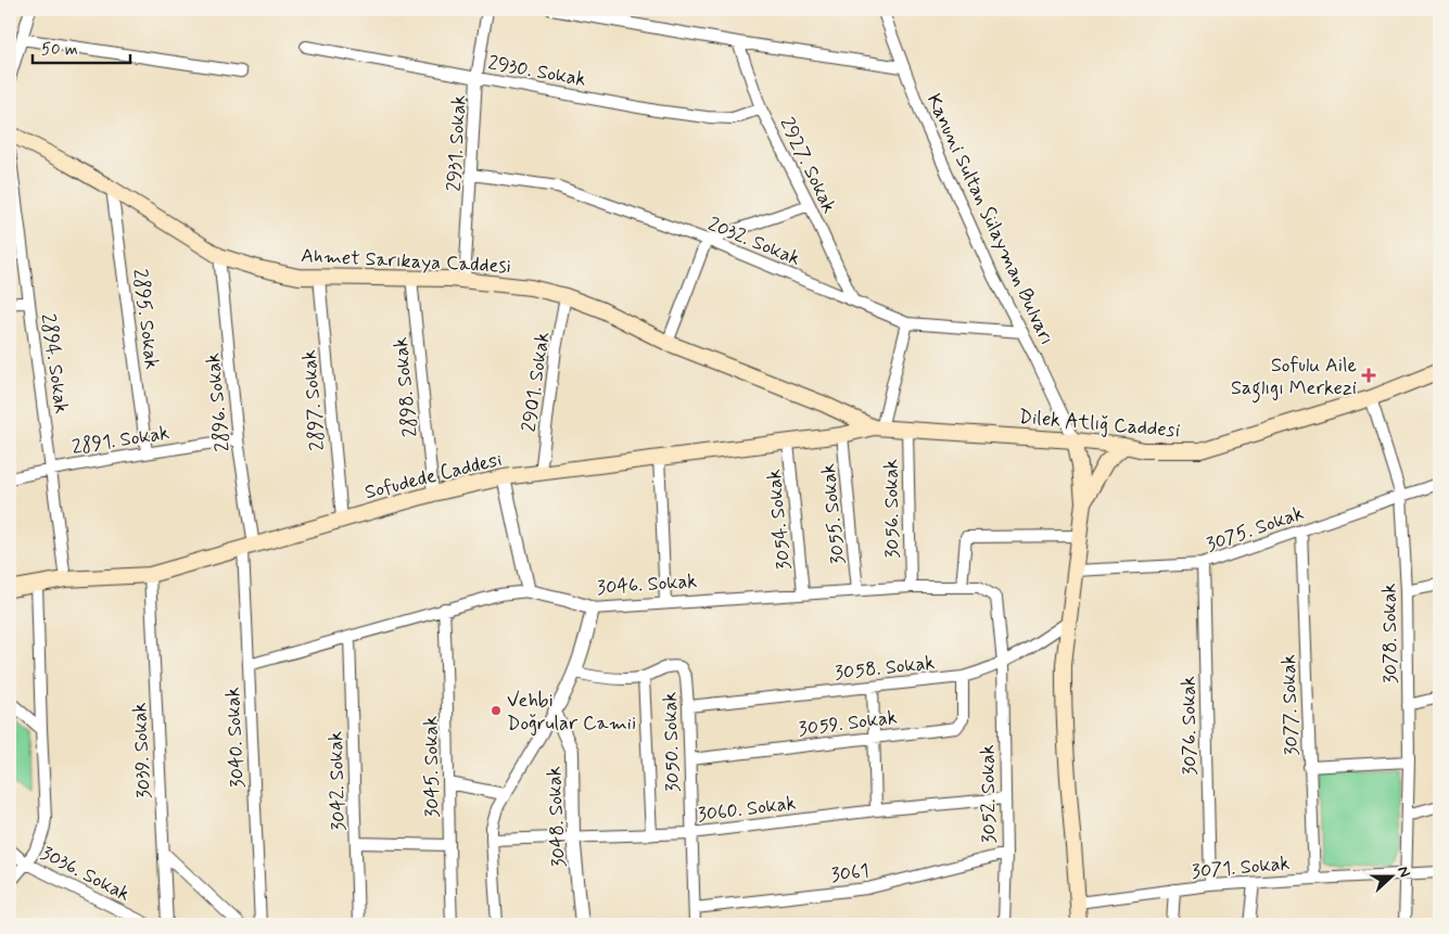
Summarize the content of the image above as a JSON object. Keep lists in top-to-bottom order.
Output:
{
  "streets": {
    "main road": ["Ahmet Sarıkaya Caddesi", "Dilek Atlığ Caddesi", "Sofudede Caddesi"],
    "street": [
      "2930. Sokak",
      "2931. Sokak",
      "2927. Sokak",
      "Kanuni Sultan Sülayman Bulvarı",
      "2032. Sokak",
      "2895. Sokak",
      "2894. Sokak",
      "2901. Sokak",
      "2898. Sokak",
      "2897. Sokak",
      "2896. Sokak",
      "2891. Sokak",
      "3056. Sokak",
      "3055. Sokak",
      "3054. Sokak",
      "3075. Sokak",
      "3046. Sokak",
      "3078. Sokak",
      "3058. Sokak",
      "3077. Sokak",
      "3059. Sokak",
      "3076. Sokak",
      "3040. Sokak",
      "3050. Sokak",
      "3039. Sokak",
      "3045. Sokak",
      "3042. Sokak",
      "3052. Sokak",
      "3060. Sokak",
      "3048. Sokak",
      "3071. Sokak",
      "3061",
      "3036. Sokak"
    ]
  },
  "crossings": [
    ["2930. Sokak", "2931. Sokak"],
    ["2930. Sokak", "2927. Sokak"],
    ["2931. Sokak", "2032. Sokak"],
    ["2931. Sokak", "Ahmet Sarıkaya Caddesi"],
    ["2927. Sokak", "2032. Sokak"],
    ["Kanuni Sultan Sülayman Bulvarı", "2032. Sokak"],
    ["Kanuni Sultan Sülayman Bulvarı", "Dilek Atlığ Caddesi"],
    ["Ahmet Sarıkaya Caddesi", "2895. Sokak"],
    ["Ahmet Sarıkaya Caddesi", "2901. Sokak"],
    ["Ahmet Sarıkaya Caddesi", "2898. Sokak"],
    ["Ahmet Sarıkaya Caddesi", "2897. Sokak"],
    ["Ahmet Sarıkaya Caddesi", "2896. Sokak"],
    ["Ahmet Sarıkaya Caddesi", "Dilek Atlığ Caddesi"],
    ["Ahmet Sarıkaya Caddesi", "Sofudede Caddesi"],
    ["2895. Sokak", "2891. Sokak"],
    ["2894. Sokak", "2891. Sokak"],
    ["2894. Sokak", "Sofudede Caddesi"],
    ["2901. Sokak", "Sofudede Caddesi"],
    ["2898. Sokak", "Sofudede Caddesi"],
    ["2897. Sokak", "Sofudede Caddesi"],
    ["2896. Sokak", "2891. Sokak"],
    ["2896. Sokak", "Sofudede Caddesi"],
    ["2896. Sokak", "3040. Sokak"],
    ["Dilek Atlığ Caddesi", "Sofudede Caddesi"],
    ["Dilek Atlığ Caddesi", "3056. Sokak"],
    ["Dilek Atlığ Caddesi", "3078. Sokak"],
    ["Sofudede Caddesi", "3055. Sokak"],
    ["Sofudede Caddesi", "3054. Sokak"],
    ["Sofudede Caddesi", "3040. Sokak"],
    ["Sofudede Caddesi", "3039. Sokak"],
    ["3056. Sokak", "3046. Sokak"],
    ["3055. Sokak", "3046. Sokak"],
    ["3054. Sokak", "3046. Sokak"],
    ["3075. Sokak", "3078. Sokak"],
    ["3075. Sokak", "3077. Sokak"],
    ["3075. Sokak", "3076. Sokak"],
    ["3046. Sokak", "3058. Sokak"],
    ["3046. Sokak", "3040. Sokak"],
    ["3046. Sokak", "3045. Sokak"],
    ["3046. Sokak", "3042. Sokak"],
    ["3046. Sokak", "3052. Sokak"],
    ["3078. Sokak", "3071. Sokak"],
    ["3058. Sokak", "3059. Sokak"],
    ["3058. Sokak", "3050. Sokak"],
    ["3058. Sokak", "3052. Sokak"],
    ["3077. Sokak", "3071. Sokak"],
    ["3059. Sokak", "3050. Sokak"],
    ["3076. Sokak", "3071. Sokak"],
    ["3050. Sokak", "3060. Sokak"],
    ["3050. Sokak", "3061"],
    ["3052. Sokak", "3060. Sokak"],
    ["3052. Sokak", "3061"],
    ["3060. Sokak", "3048. Sokak"]
  ],
  "places": {
    "health": ["Sofulu Aile Saglıgı Merkezi"],
    "other": ["Vehbi Doğrular Camii"]
  },
  "scale_bar": "50 m",
  "north": "right"
}
